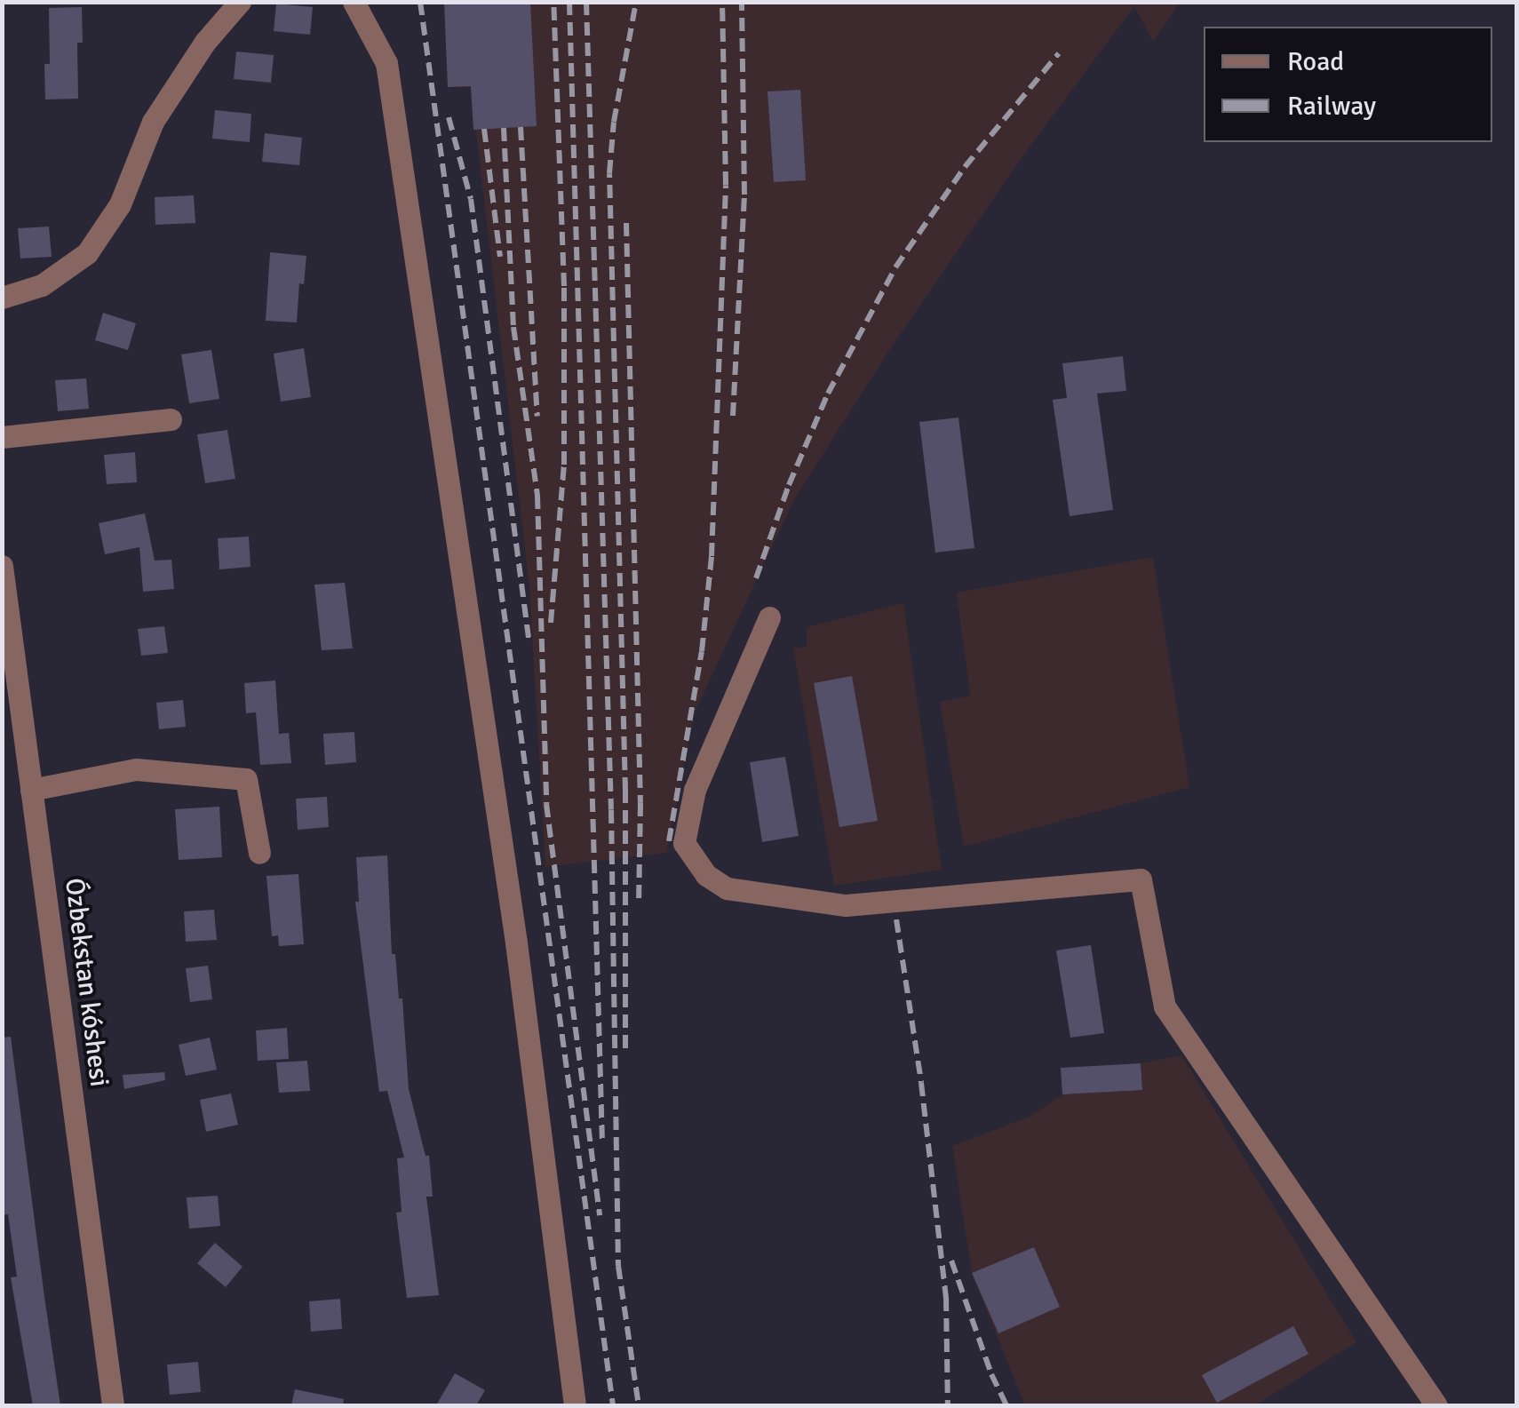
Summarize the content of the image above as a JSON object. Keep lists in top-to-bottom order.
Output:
{
  "streets": {
    "street": ["Ózbekstan kóshesi"]
  },
  "legend": ["Road", "Railway"]
}
